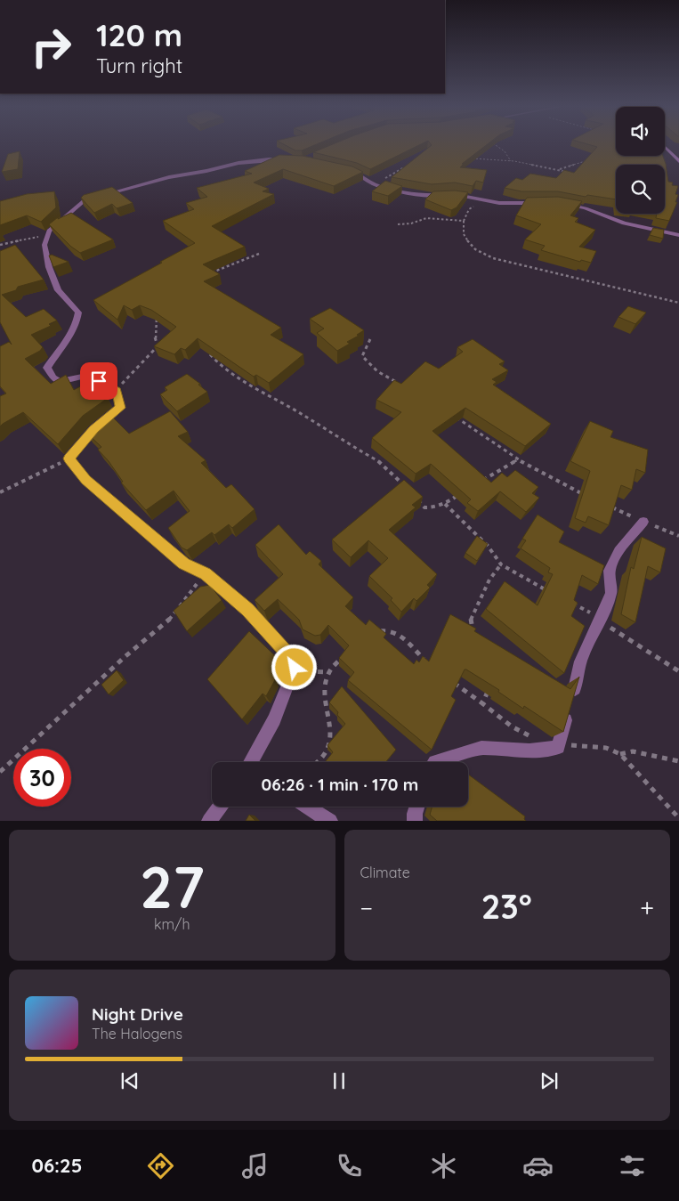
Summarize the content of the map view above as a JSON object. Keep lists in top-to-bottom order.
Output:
{
  "page": {
    "turn": ["120 m", "Turn right"],
    "limit": "30",
    "trip": "06:26 · 1 min · 170 m",
    "tile": [
      ["27", "km/h"],
      "Climate"
    ],
    "heat": ["−", "23°", "+"],
    "song": ["Night Drive", "The Halogens"],
    "tabs": "06:25"
  }
}
